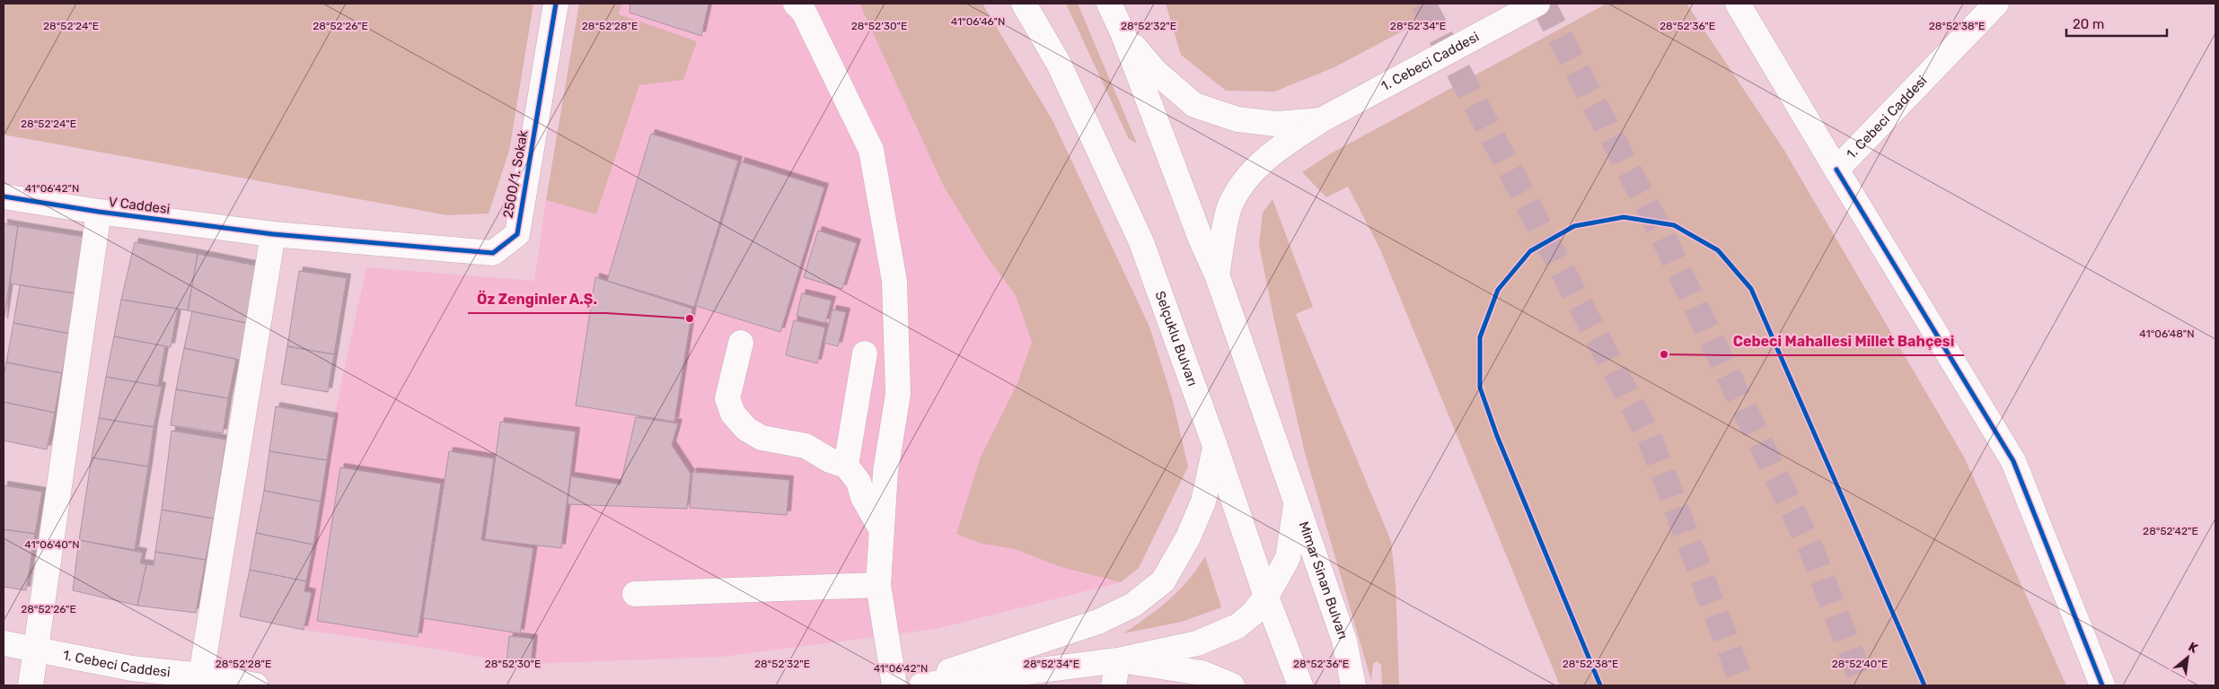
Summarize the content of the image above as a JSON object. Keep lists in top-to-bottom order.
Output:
{
  "streets": {
    "main road": [
      "1. Cebeci Caddesi",
      "2500/1. Sokak",
      "V Caddesi",
      "Selçuklu Bulvarı",
      "Mimar Sinan Bulvarı"
    ]
  },
  "crossings": [
    ["2500/1. Sokak", "V Caddesi"]
  ],
  "places": ["Öz Zenginler A.Ş.", "Cebeci Mahallesi Millet Bahçesi"],
  "scale_bar": "20 m",
  "north": "top right",
  "coordinates": [
    "41°06'46\"N",
    "28°52'24\"E",
    "28°52'26\"E",
    "28°52'28\"E",
    "28°52'30\"E",
    "28°52'32\"E",
    "28°52'34\"E",
    "28°52'36\"E",
    "28°52'38\"E",
    "41°06'42\"N",
    "41°06'48\"N",
    "28°52'42\"E",
    "41°06'40\"N",
    "28°52'40\"E"
  ]
}
